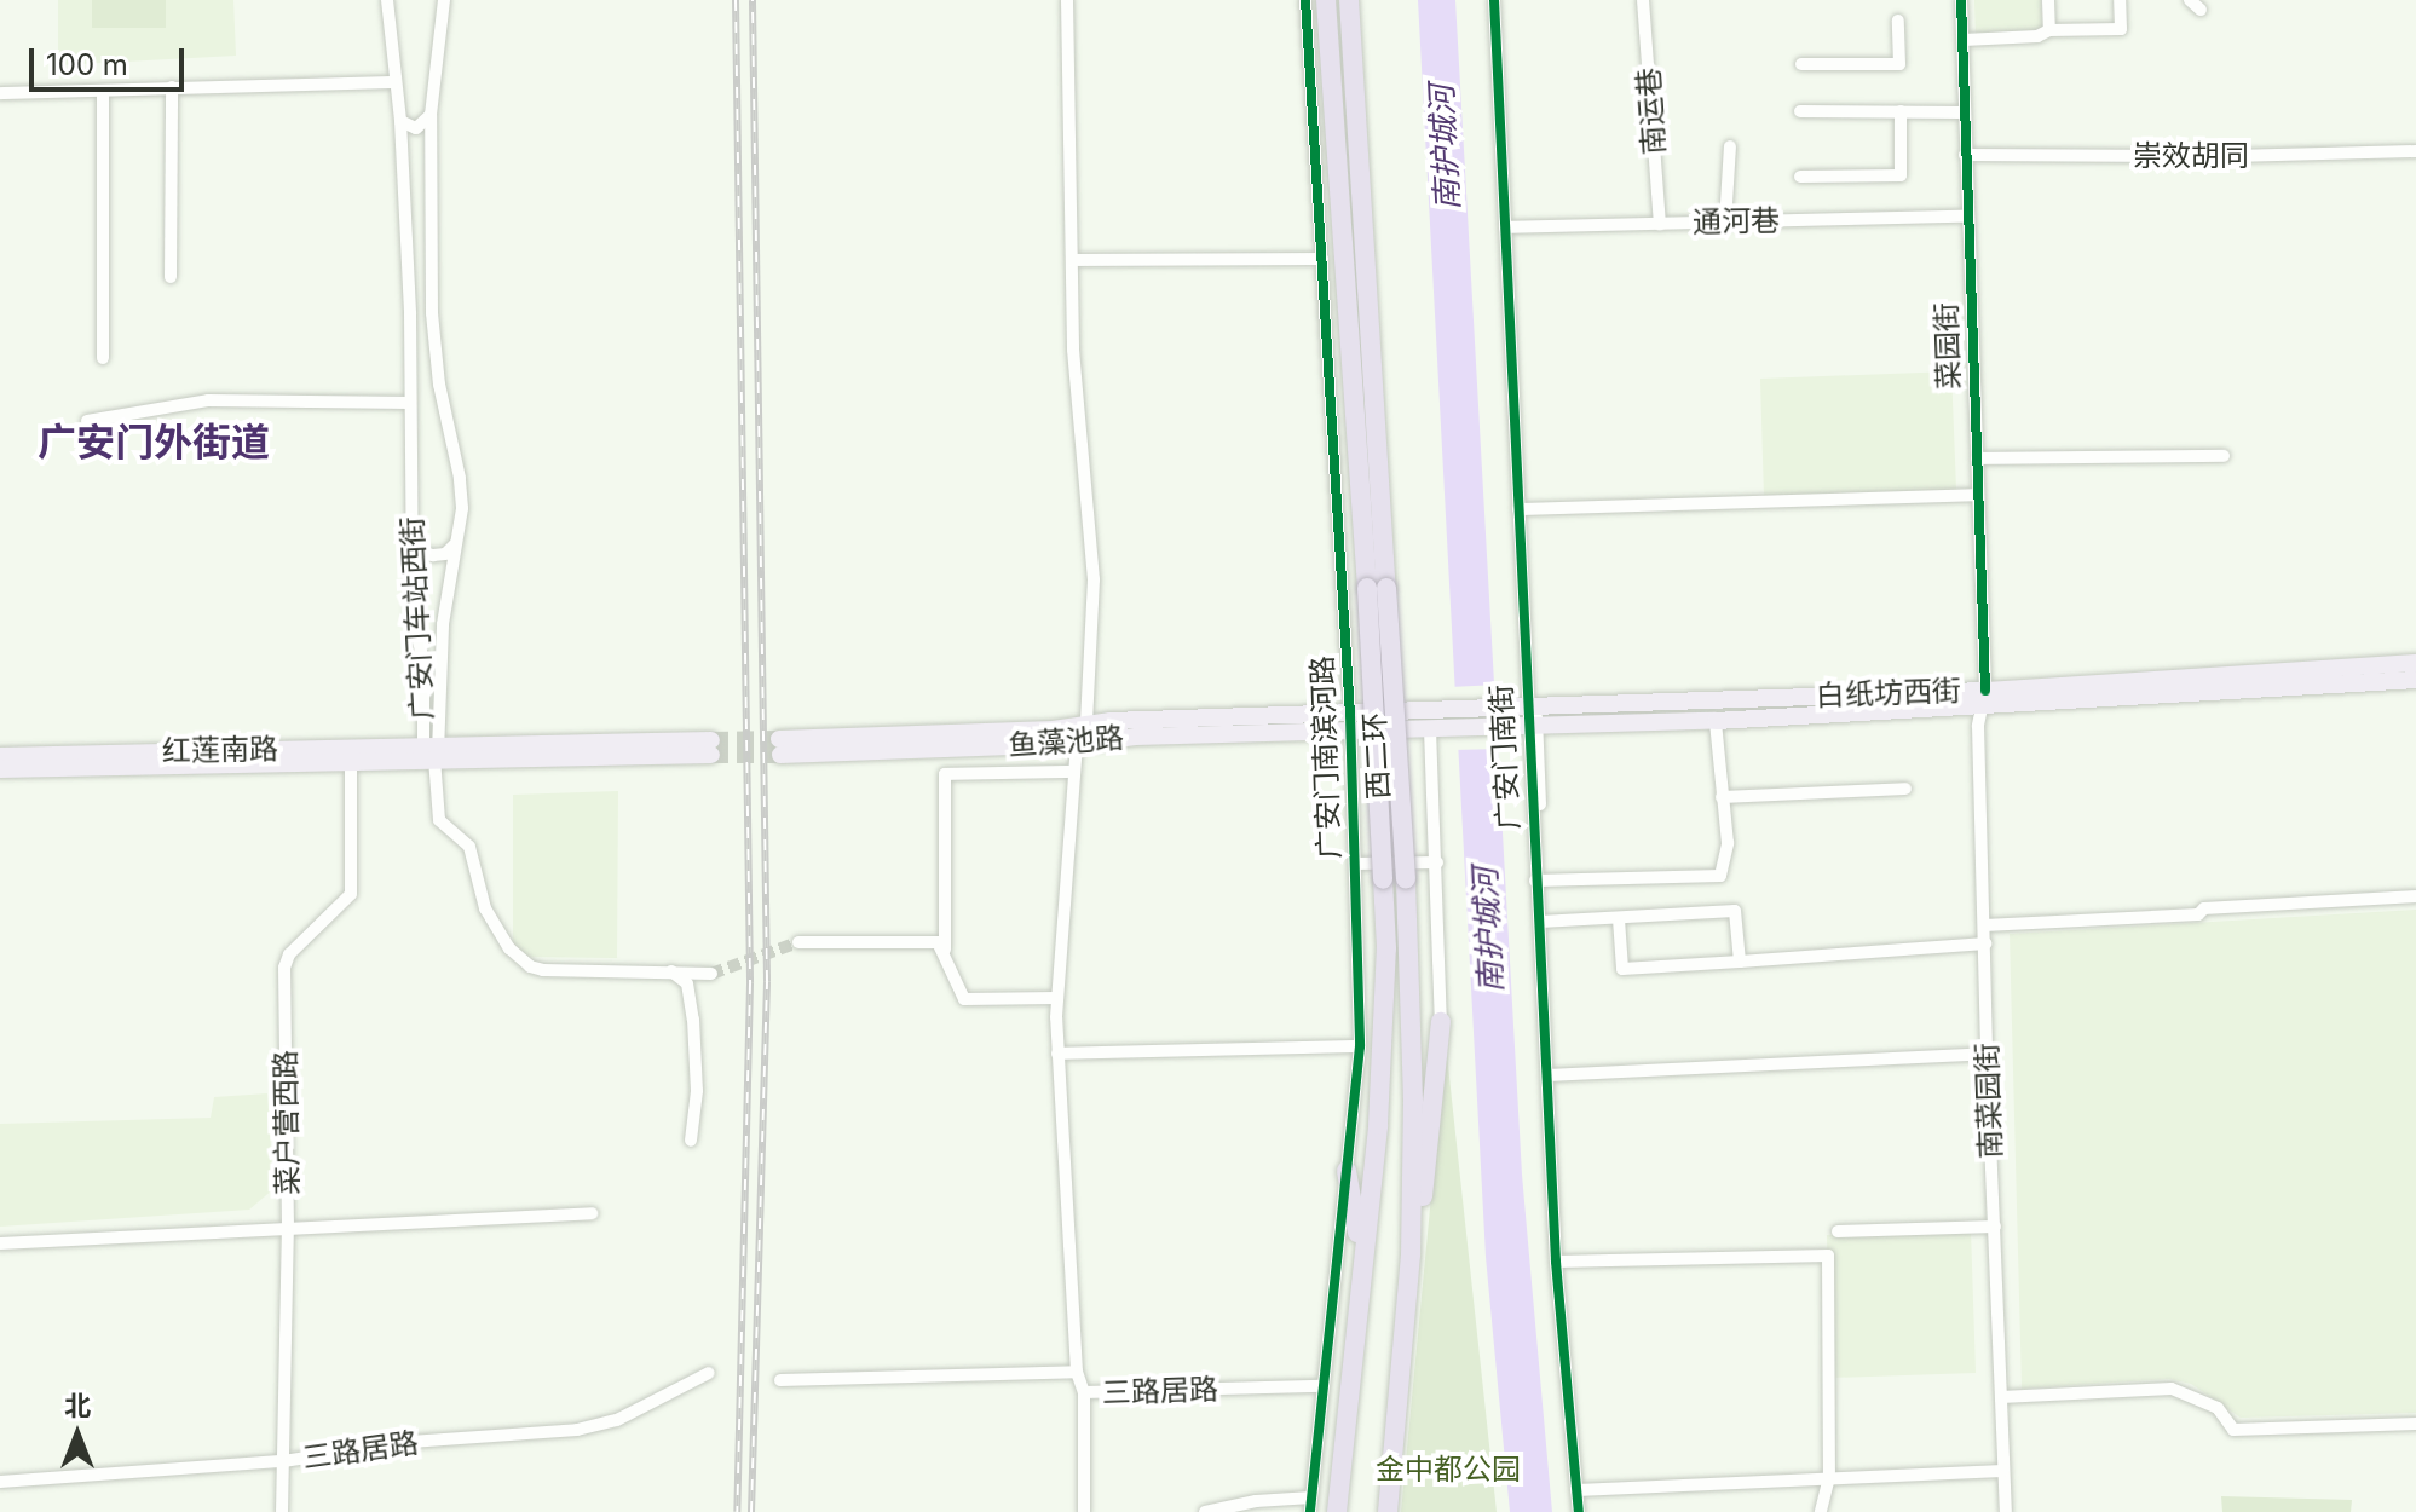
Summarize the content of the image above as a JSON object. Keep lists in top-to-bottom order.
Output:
{
  "streets": {
    "highway": ["西二环"],
    "main road": ["白纸坊西街", "鱼藻池路", "红莲南路"],
    "street": [
      "南运巷",
      "崇效胡同",
      "通河巷",
      "菜园街",
      "广安门车站西街",
      "广安门南滨河路",
      "广安门南街",
      "南菜园街",
      "菜户营西路",
      "三路居路"
    ]
  },
  "crossings": [
    ["南运巷", "通河巷"],
    ["崇效胡同", "菜园街"],
    ["通河巷", "菜园街"],
    ["通河巷", "广安门南街"],
    ["菜园街", "白纸坊西街"],
    ["菜园街", "南菜园街"],
    ["广安门车站西街", "红莲南路"],
    ["白纸坊西街", "广安门南街"],
    ["白纸坊西街", "南菜园街"],
    ["鱼藻池路", "广安门南滨河路"],
    ["红莲南路", "菜户营西路"],
    ["广安门南滨河路", "三路居路"],
    ["菜户营西路", "三路居路"]
  ],
  "districts": ["广安门外街道"],
  "water": ["南护城河"],
  "parks": ["金中都公园"],
  "scale_bar": "100 m",
  "north": "top"
}
